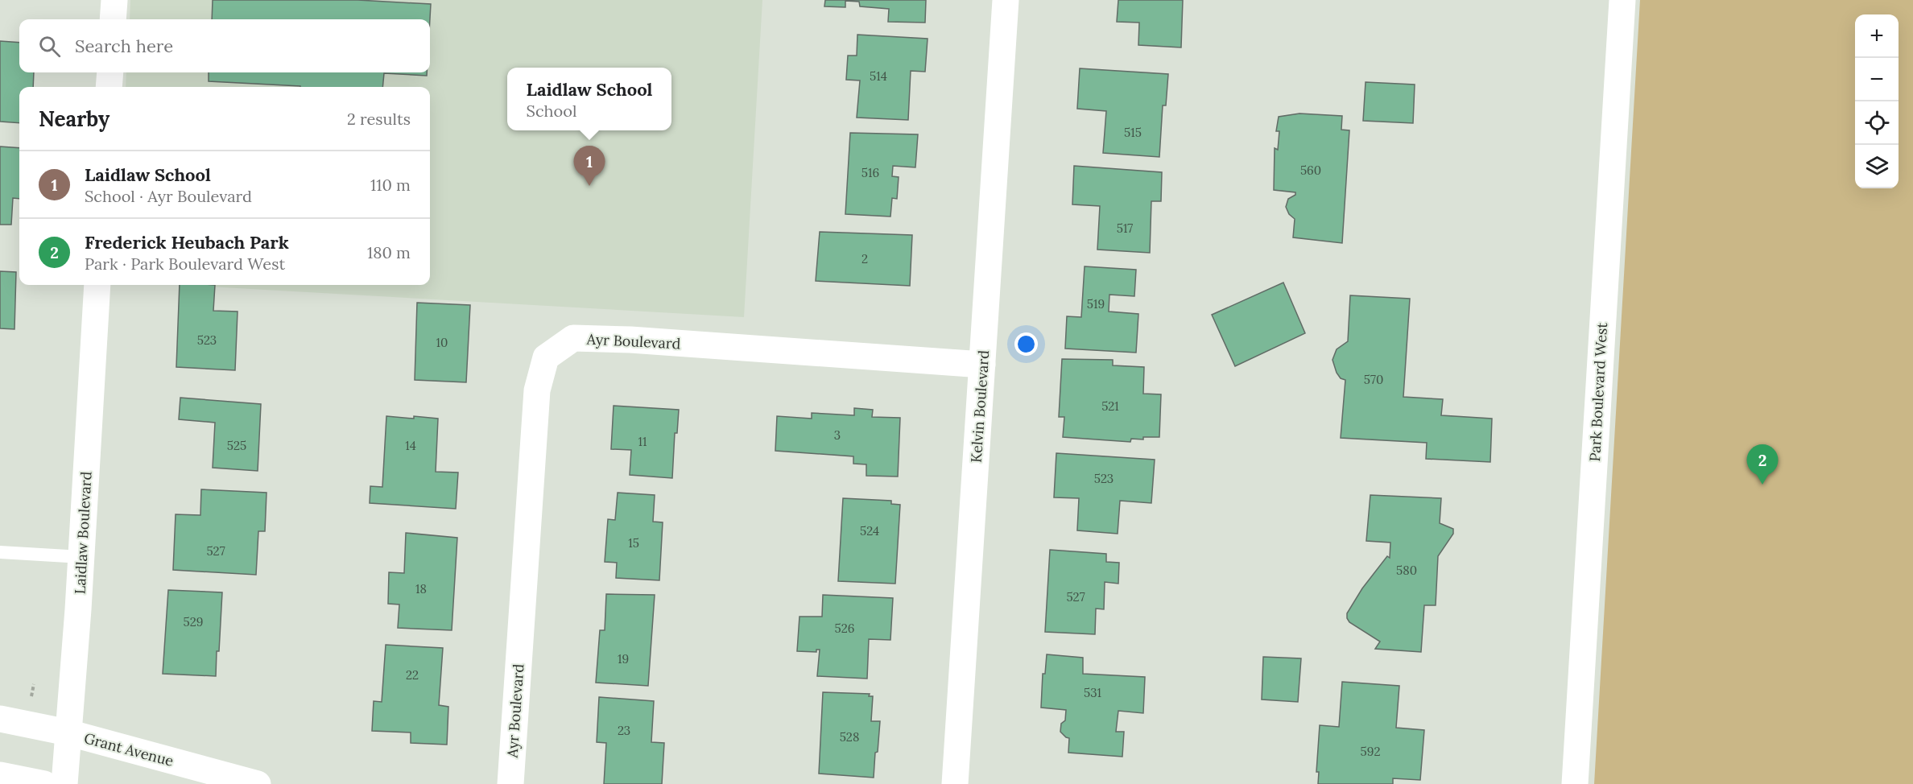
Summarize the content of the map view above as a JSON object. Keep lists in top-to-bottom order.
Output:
{
  "streets": {
    "street": [
      "Ayr Boulevard",
      "Park Boulevard West",
      "Kelvin Boulevard",
      "Laidlaw Boulevard",
      "Grant Avenue"
    ]
  },
  "crossings": [
    ["Ayr Boulevard", "Kelvin Boulevard"],
    ["Laidlaw Boulevard", "Grant Avenue"]
  ],
  "house_numbers": [
    "514",
    "515",
    "560",
    "516",
    "517",
    "2",
    "519",
    "523",
    "10",
    "570",
    "521",
    "3",
    "11",
    "525",
    "14",
    "523",
    "524",
    "15",
    "527",
    "580",
    "18",
    "527",
    "529",
    "526",
    "19",
    "22",
    "531",
    "23",
    "528",
    "592"
  ],
  "page": {
    "map_buttons": ["+", "−"],
    "search": "Search here",
    "popup": ["Laidlaw School", "School"],
    "heading": ["Nearby", "2 results"],
    "pins": ["1", "2"],
    "list": [
      {
        "mark": "1",
        "name": "Laidlaw School",
        "note": "School · Ayr Boulevard",
        "value": "110 m"
      },
      {
        "mark": "2",
        "name": "Frederick Heubach Park",
        "note": "Park · Park Boulevard West",
        "value": "180 m"
      }
    ]
  }
}
